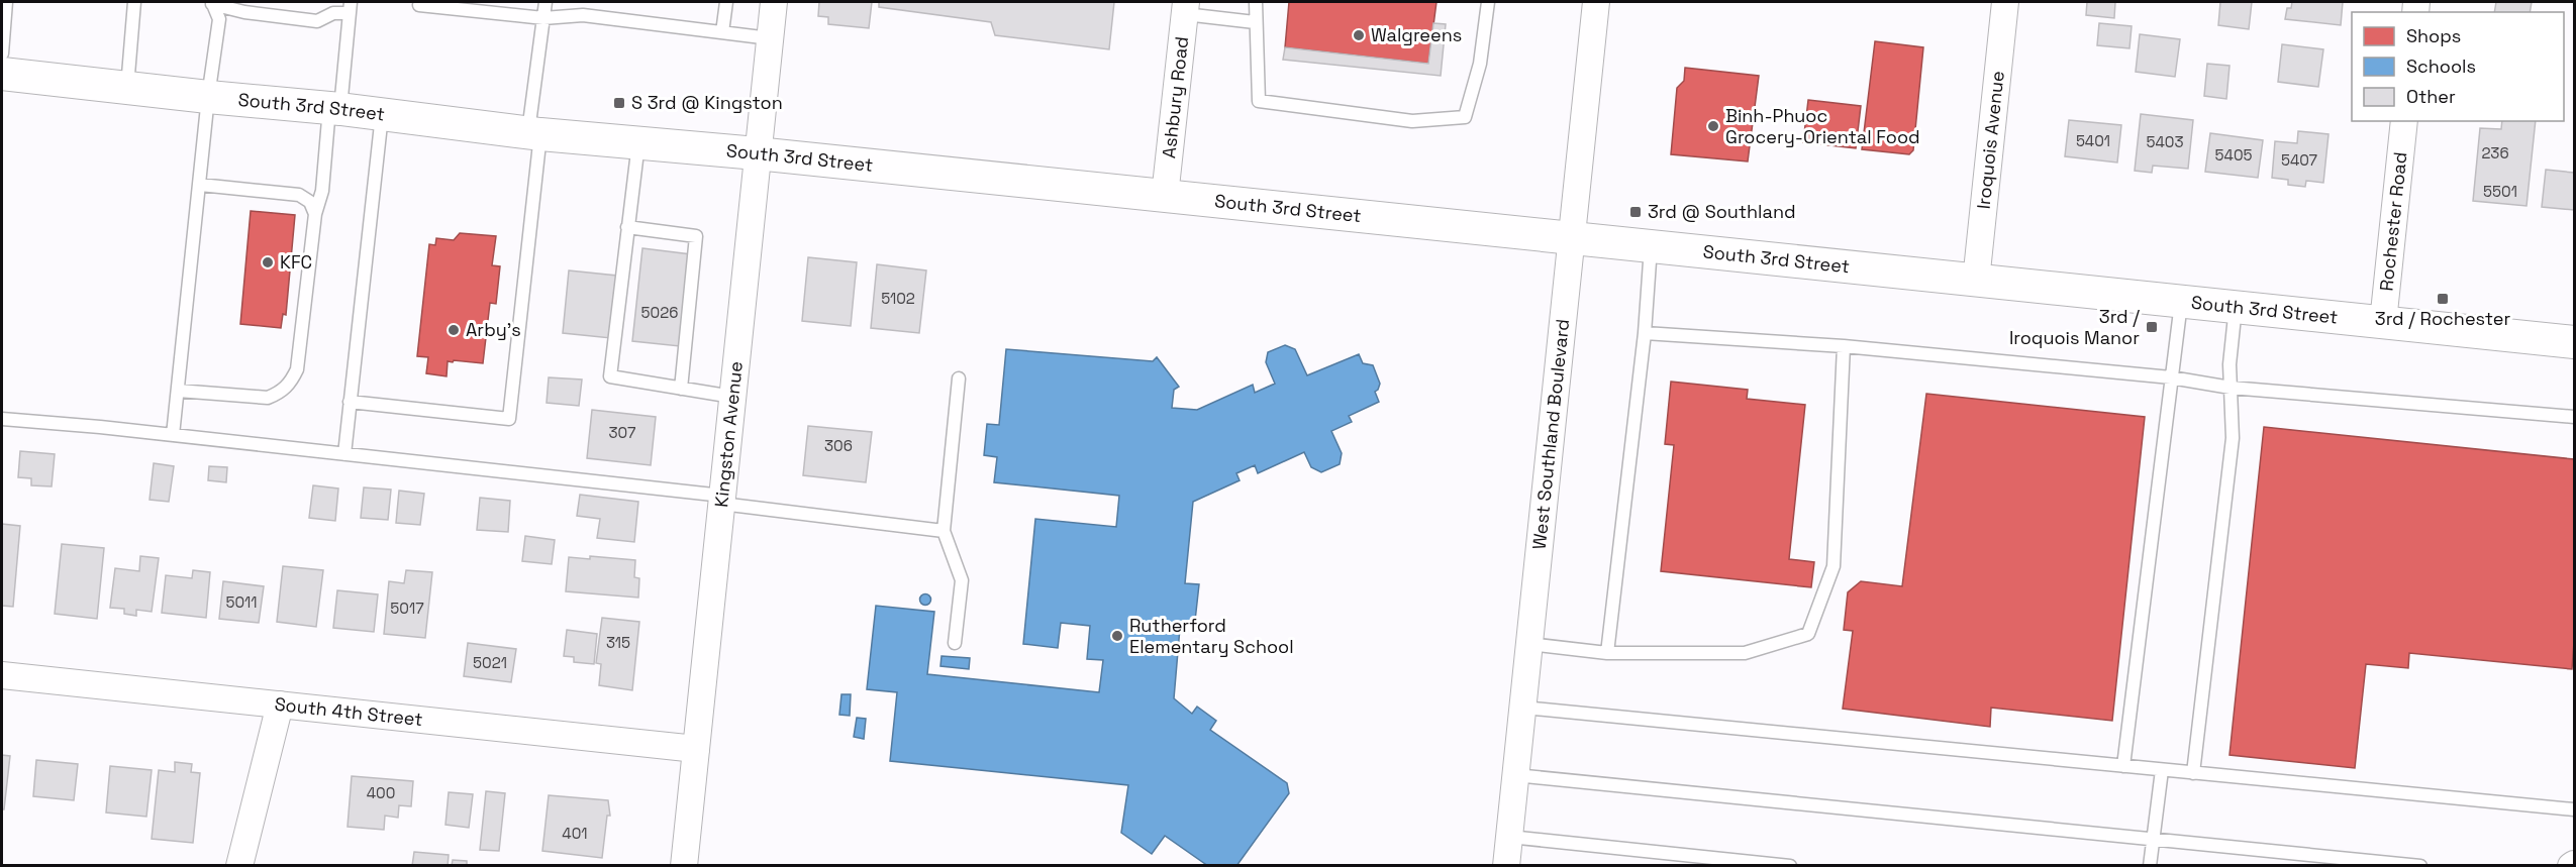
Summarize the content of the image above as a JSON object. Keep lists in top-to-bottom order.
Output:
{
  "streets": {
    "street": [
      "Ashbury Road",
      "South 3rd Street",
      "Iroquois Avenue",
      "Rochester Road",
      "Kingston Avenue",
      "West Southland Boulevard",
      "South 4th Street"
    ]
  },
  "crossings": [
    ["Ashbury Road", "South 3rd Street"],
    ["South 3rd Street", "Iroquois Avenue"],
    ["South 3rd Street", "Rochester Road"],
    ["South 3rd Street", "Kingston Avenue"],
    ["South 3rd Street", "West Southland Boulevard"],
    ["Kingston Avenue", "South 4th Street"]
  ],
  "places": {
    "other": [
      "Walgreens",
      "Binh-Phuoc Grocery-Oriental Food",
      "KFC",
      "Arby's",
      "Rutherford Elementary School"
    ],
    "transit": [
      "S 3rd @ Kingston",
      "3rd @ Southland",
      "3rd / Rochester",
      "3rd / Iroquois Manor"
    ]
  },
  "house_numbers": [
    "5401",
    "5403",
    "236",
    "5405",
    "5407",
    "5501",
    "5102",
    "5026",
    "307",
    "306",
    "5011",
    "5017",
    "315",
    "5021",
    "400",
    "401"
  ],
  "legend": ["Shops", "Schools", "Other"]
}
